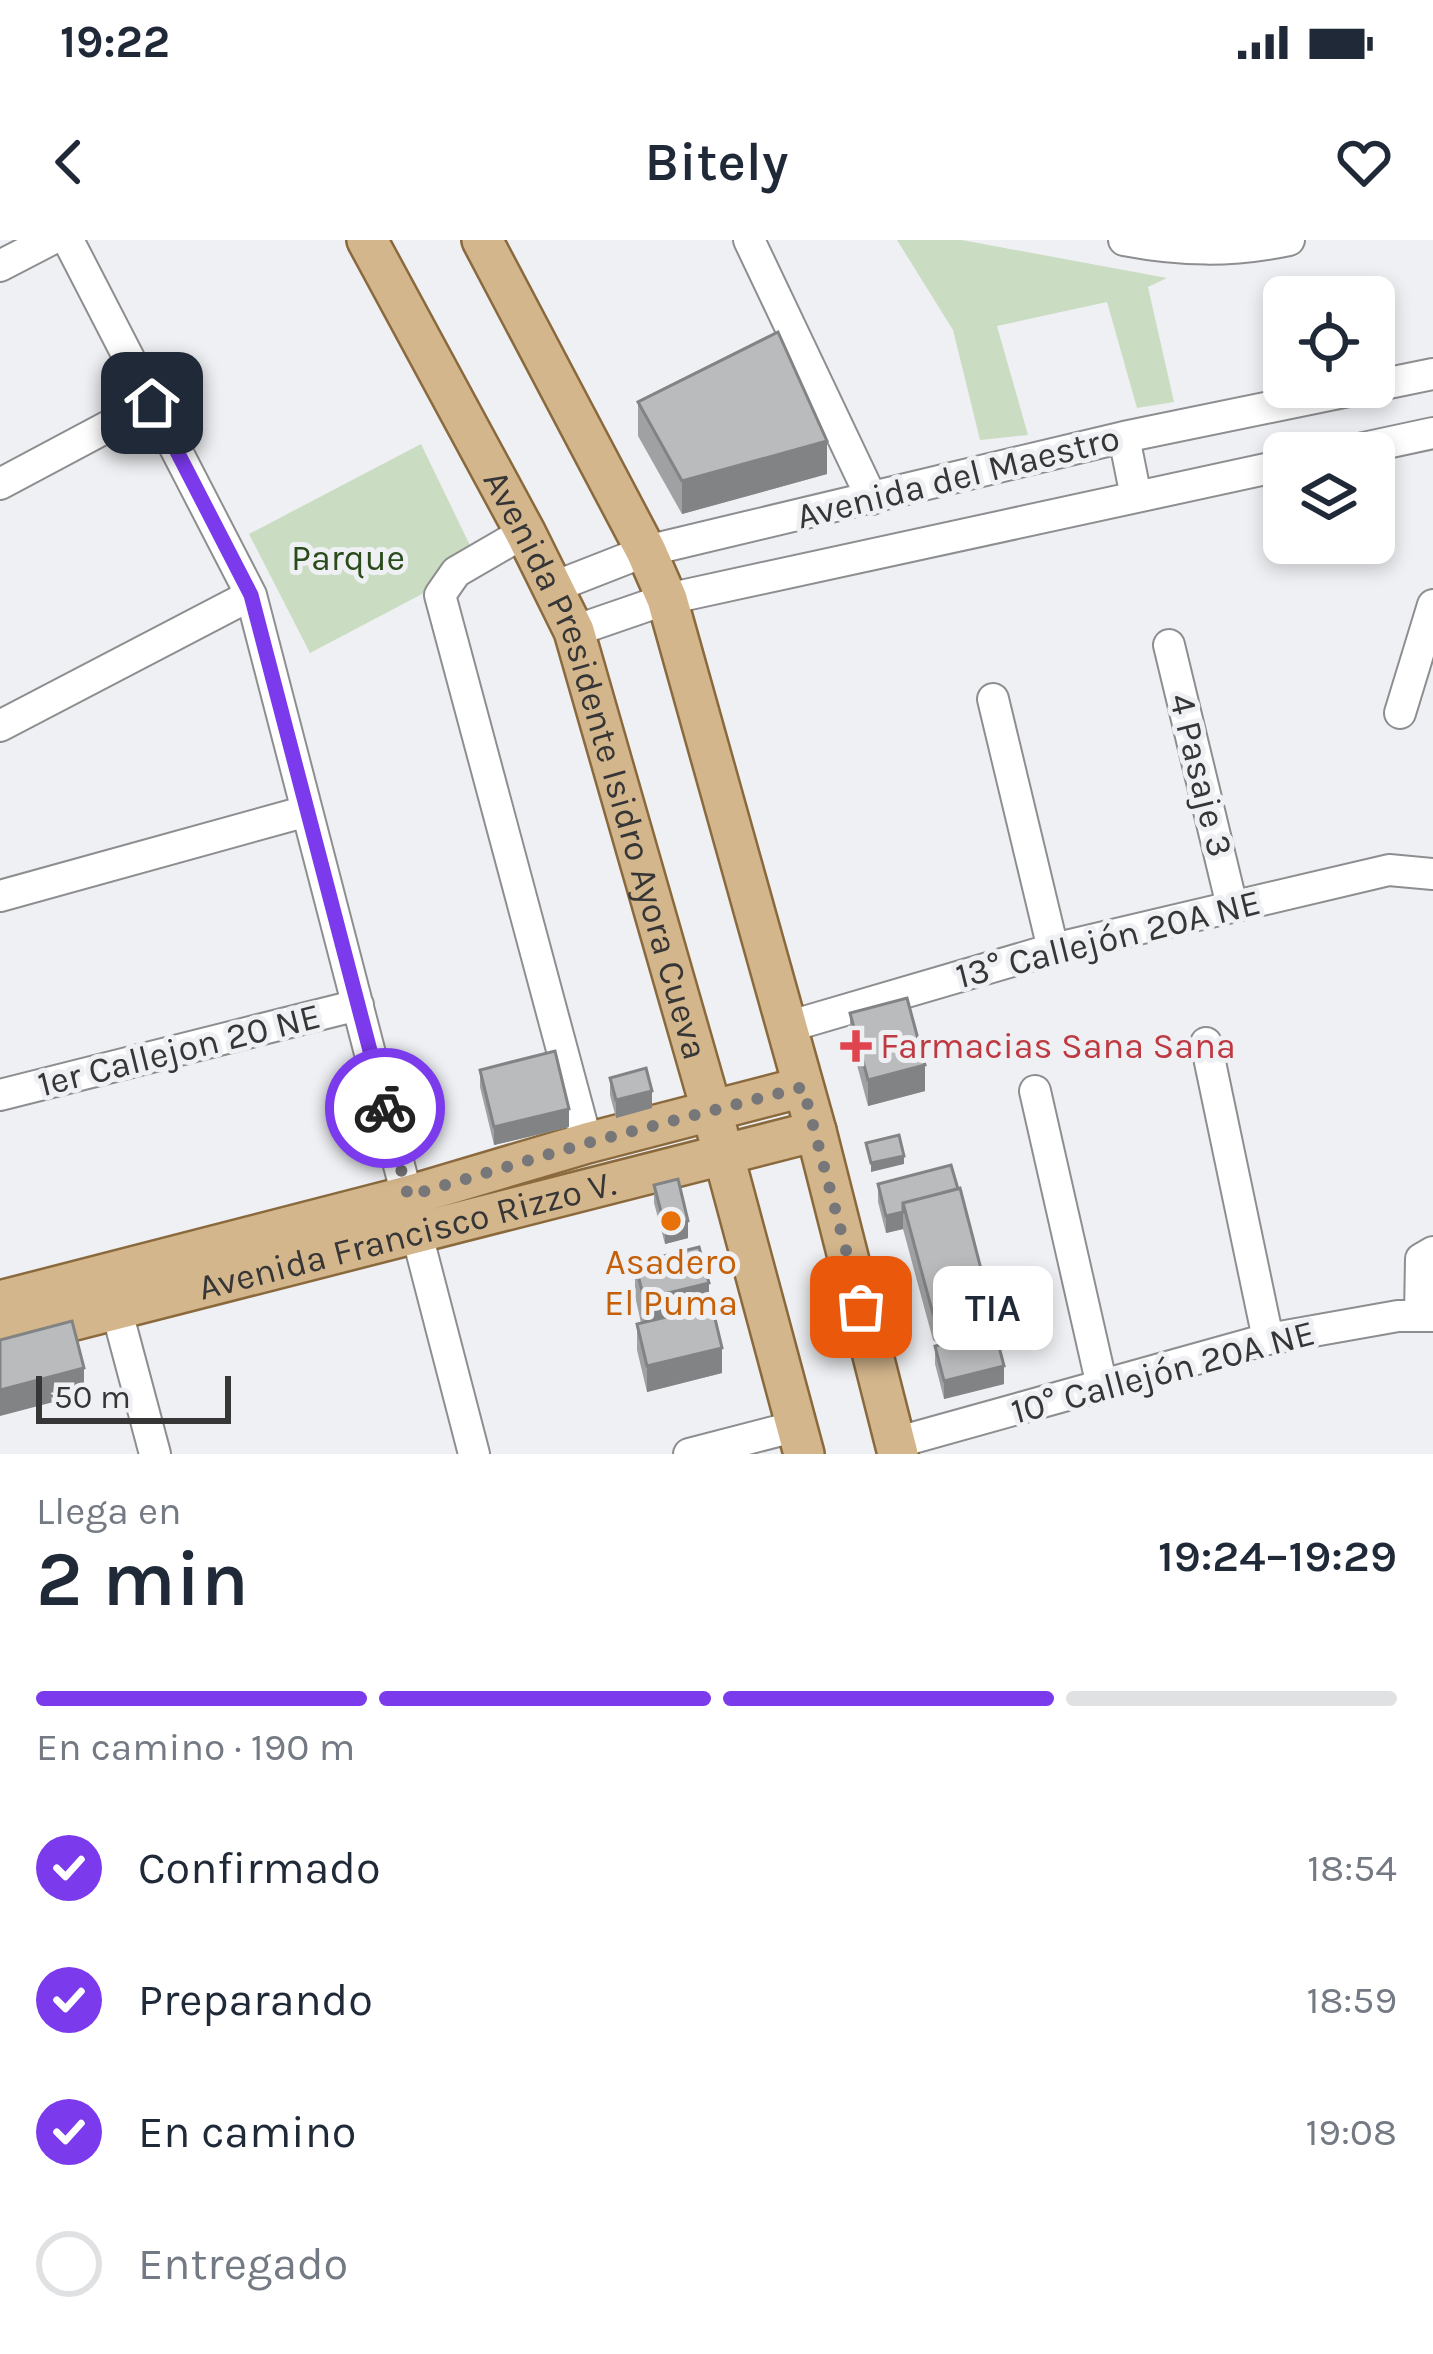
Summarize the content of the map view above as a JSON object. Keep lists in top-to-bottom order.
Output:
{
  "streets": {
    "main road": ["Avenida Presidente Isidro Ayora Cueva", "Avenida Francisco Rizzo V."],
    "street": [
      "Avenida del Maestro",
      "4 Pasaje 3",
      "13° Callejón 20A NE",
      "1er Callejon 20 NE",
      "10° Callejón 20A NE"
    ]
  },
  "crossings": [
    ["Avenida del Maestro", "Avenida Presidente Isidro Ayora Cueva"],
    ["Avenida Presidente Isidro Ayora Cueva", "Avenida Francisco Rizzo V."],
    ["4 Pasaje 3", "13° Callejón 20A NE"]
  ],
  "parks": ["Parque"],
  "places": {
    "health": ["Farmacias Sana Sana"],
    "other": ["Asadero El Puma", "TIA"]
  },
  "scale_bar": "50 m",
  "page": {
    "status": "19:22",
    "header": "Bitely",
    "bubble": "TIA",
    "scale": "50 m",
    "heading": ["2 min", "Llega en", "19:24–19:29"],
    "bar": "En camino · 190 m",
    "list": [
      ["Confirmado", "18:54"],
      ["Preparando", "18:59"],
      ["En camino", "19:08"],
      "Entregado"
    ]
  }
}
